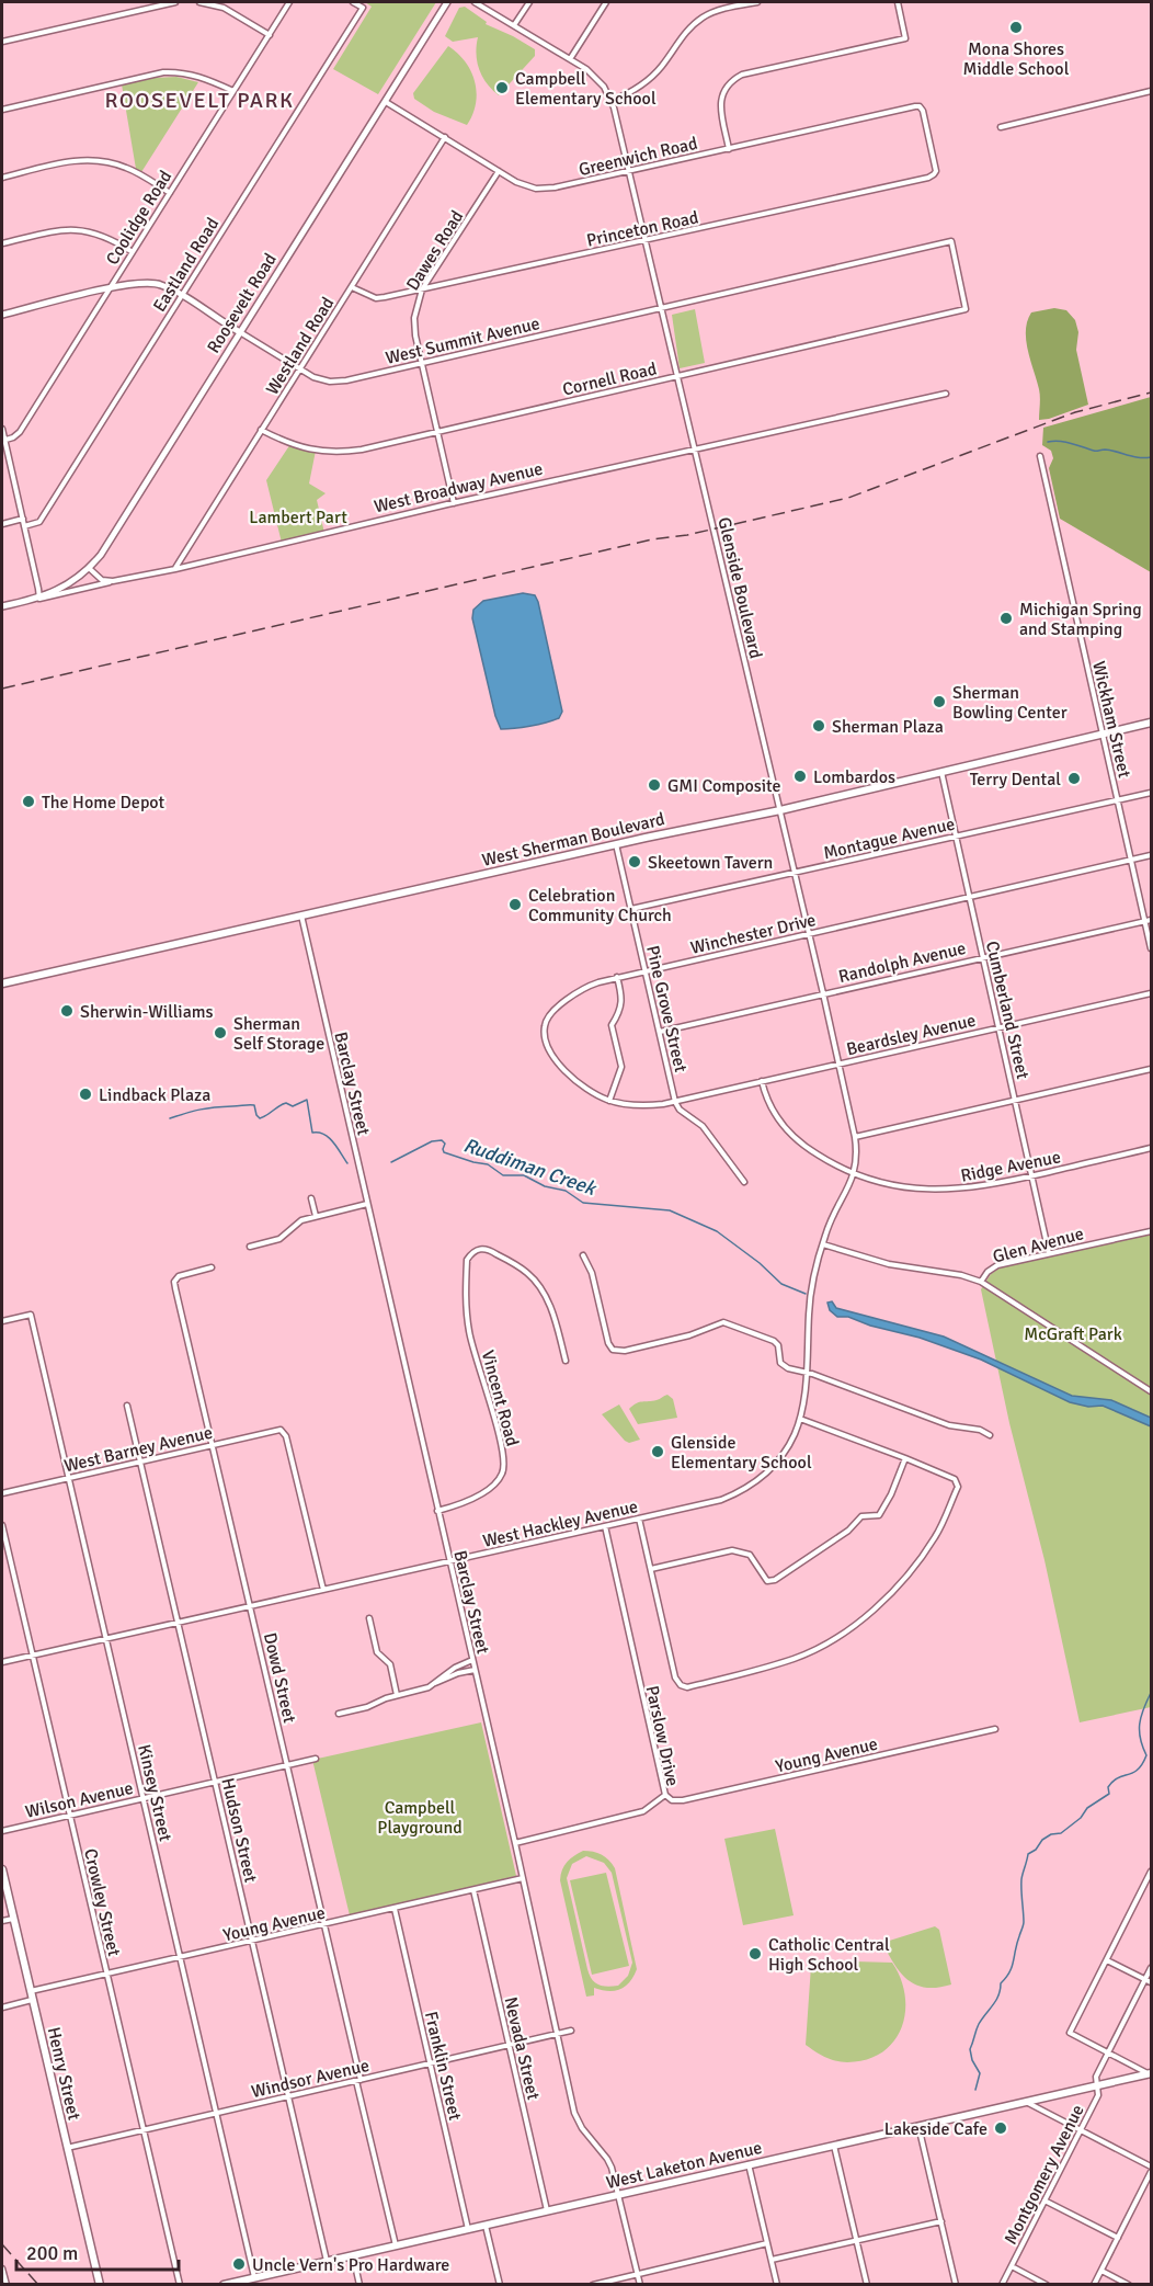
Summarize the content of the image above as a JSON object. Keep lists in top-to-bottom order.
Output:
{
  "streets": {
    "main road": ["West Sherman Boulevard", "Henry Street", "West Laketon Avenue"],
    "street": [
      "Greenwich Road",
      "Coolidge Road",
      "Princeton Road",
      "Dawes Road",
      "Eastland Road",
      "Roosevelt Road",
      "West Summit Avenue",
      "Westland Road",
      "Cornell Road",
      "West Broadway Avenue",
      "Glenside Boulevard",
      "Wickham Street",
      "Montague Avenue",
      "Winchester Drive",
      "Randolph Avenue",
      "Pine Grove Street",
      "Cumberland Street",
      "Beardsley Avenue",
      "Barclay Street",
      "Ridge Avenue",
      "Glen Avenue",
      "Vincent Road",
      "West Barney Avenue",
      "West Hackley Avenue",
      "Dowd Street",
      "Parslow Drive",
      "Young Avenue",
      "Kinsey Street",
      "Wilson Avenue",
      "Hudson Street",
      "Crowley Street",
      "Nevada Street",
      "Franklin Street",
      "Windsor Avenue",
      "Montgomery Avenue"
    ]
  },
  "crossings": [
    ["Greenwich Road", "Princeton Road"],
    ["Greenwich Road", "Dawes Road"],
    ["Greenwich Road", "Roosevelt Road"],
    ["Greenwich Road", "Westland Road"],
    ["Greenwich Road", "Glenside Boulevard"],
    ["Coolidge Road", "West Summit Avenue"],
    ["Princeton Road", "Dawes Road"],
    ["Princeton Road", "Westland Road"],
    ["Princeton Road", "Glenside Boulevard"],
    ["Dawes Road", "West Summit Avenue"],
    ["Dawes Road", "Cornell Road"],
    ["Dawes Road", "West Broadway Avenue"],
    ["Eastland Road", "West Summit Avenue"],
    ["Roosevelt Road", "West Summit Avenue"],
    ["Roosevelt Road", "West Broadway Avenue"],
    ["West Summit Avenue", "Westland Road"],
    ["West Summit Avenue", "Cornell Road"],
    ["West Summit Avenue", "Glenside Boulevard"],
    ["Westland Road", "Cornell Road"],
    ["Westland Road", "West Broadway Avenue"],
    ["Cornell Road", "Glenside Boulevard"],
    ["West Broadway Avenue", "Glenside Boulevard"],
    ["Glenside Boulevard", "Montague Avenue"],
    ["Glenside Boulevard", "West Sherman Boulevard"],
    ["Glenside Boulevard", "Winchester Drive"],
    ["Glenside Boulevard", "Randolph Avenue"],
    ["Glenside Boulevard", "Beardsley Avenue"],
    ["Glenside Boulevard", "Ridge Avenue"],
    ["Glenside Boulevard", "Glen Avenue"],
    ["Glenside Boulevard", "West Hackley Avenue"],
    ["Wickham Street", "Montague Avenue"],
    ["Wickham Street", "West Sherman Boulevard"],
    ["Wickham Street", "Winchester Drive"],
    ["Wickham Street", "Randolph Avenue"],
    ["Montague Avenue", "Pine Grove Street"],
    ["Montague Avenue", "Cumberland Street"],
    ["West Sherman Boulevard", "Pine Grove Street"],
    ["West Sherman Boulevard", "Cumberland Street"],
    ["West Sherman Boulevard", "Barclay Street"],
    ["Winchester Drive", "Pine Grove Street"],
    ["Winchester Drive", "Cumberland Street"],
    ["Winchester Drive", "Beardsley Avenue"],
    ["Randolph Avenue", "Pine Grove Street"],
    ["Randolph Avenue", "Cumberland Street"],
    ["Pine Grove Street", "Beardsley Avenue"],
    ["Cumberland Street", "Beardsley Avenue"],
    ["Cumberland Street", "Ridge Avenue"],
    ["Cumberland Street", "Glen Avenue"],
    ["Beardsley Avenue", "Ridge Avenue"],
    ["Barclay Street", "Vincent Road"],
    ["Barclay Street", "West Hackley Avenue"],
    ["Barclay Street", "Parslow Drive"],
    ["Barclay Street", "Young Avenue"],
    ["Barclay Street", "Windsor Avenue"],
    ["Barclay Street", "West Laketon Avenue"],
    ["Glen Avenue", "West Hackley Avenue"],
    ["West Barney Avenue", "West Hackley Avenue"],
    ["West Barney Avenue", "Dowd Street"],
    ["West Barney Avenue", "Kinsey Street"],
    ["West Barney Avenue", "Hudson Street"],
    ["West Hackley Avenue", "Dowd Street"],
    ["West Hackley Avenue", "Parslow Drive"],
    ["West Hackley Avenue", "Kinsey Street"],
    ["West Hackley Avenue", "Hudson Street"],
    ["West Hackley Avenue", "Crowley Street"],
    ["Dowd Street", "Young Avenue"],
    ["Dowd Street", "Wilson Avenue"],
    ["Dowd Street", "Windsor Avenue"],
    ["Dowd Street", "West Laketon Avenue"],
    ["Parslow Drive", "Young Avenue"],
    ["Young Avenue", "Kinsey Street"],
    ["Young Avenue", "Hudson Street"],
    ["Young Avenue", "Crowley Street"],
    ["Young Avenue", "Nevada Street"],
    ["Young Avenue", "Franklin Street"],
    ["Young Avenue", "Henry Street"],
    ["Kinsey Street", "Wilson Avenue"],
    ["Kinsey Street", "Windsor Avenue"],
    ["Kinsey Street", "West Laketon Avenue"],
    ["Wilson Avenue", "Hudson Street"],
    ["Wilson Avenue", "Crowley Street"],
    ["Hudson Street", "Windsor Avenue"],
    ["Hudson Street", "West Laketon Avenue"],
    ["Crowley Street", "Windsor Avenue"],
    ["Nevada Street", "Windsor Avenue"],
    ["Nevada Street", "West Laketon Avenue"],
    ["Franklin Street", "Windsor Avenue"],
    ["Franklin Street", "West Laketon Avenue"],
    ["Henry Street", "Windsor Avenue"],
    ["West Laketon Avenue", "Montgomery Avenue"]
  ],
  "districts": ["ROOSEVELT PARK"],
  "water": ["Ruddiman Creek"],
  "parks": ["Lambert Part", "McGraft Park", "Campbell Playground"],
  "places": [
    "Mona Shores Middle School",
    "Campbell Elementary School",
    "Michigan Spring and Stamping",
    "Sherman Bowling Center",
    "Sherman Plaza",
    "Lombardos",
    "Terry Dental",
    "GMI Composite",
    "The Home Depot",
    "Skeetown Tavern",
    "Celebration Community Church",
    "Sherwin-Williams",
    "Sherman Self Storage",
    "Lindback Plaza",
    "Glenside Elementary School",
    "Catholic Central High School",
    "Lakeside Cafe",
    "Uncle Vern's Pro Hardware"
  ],
  "scale_bar": "200 m"
}
